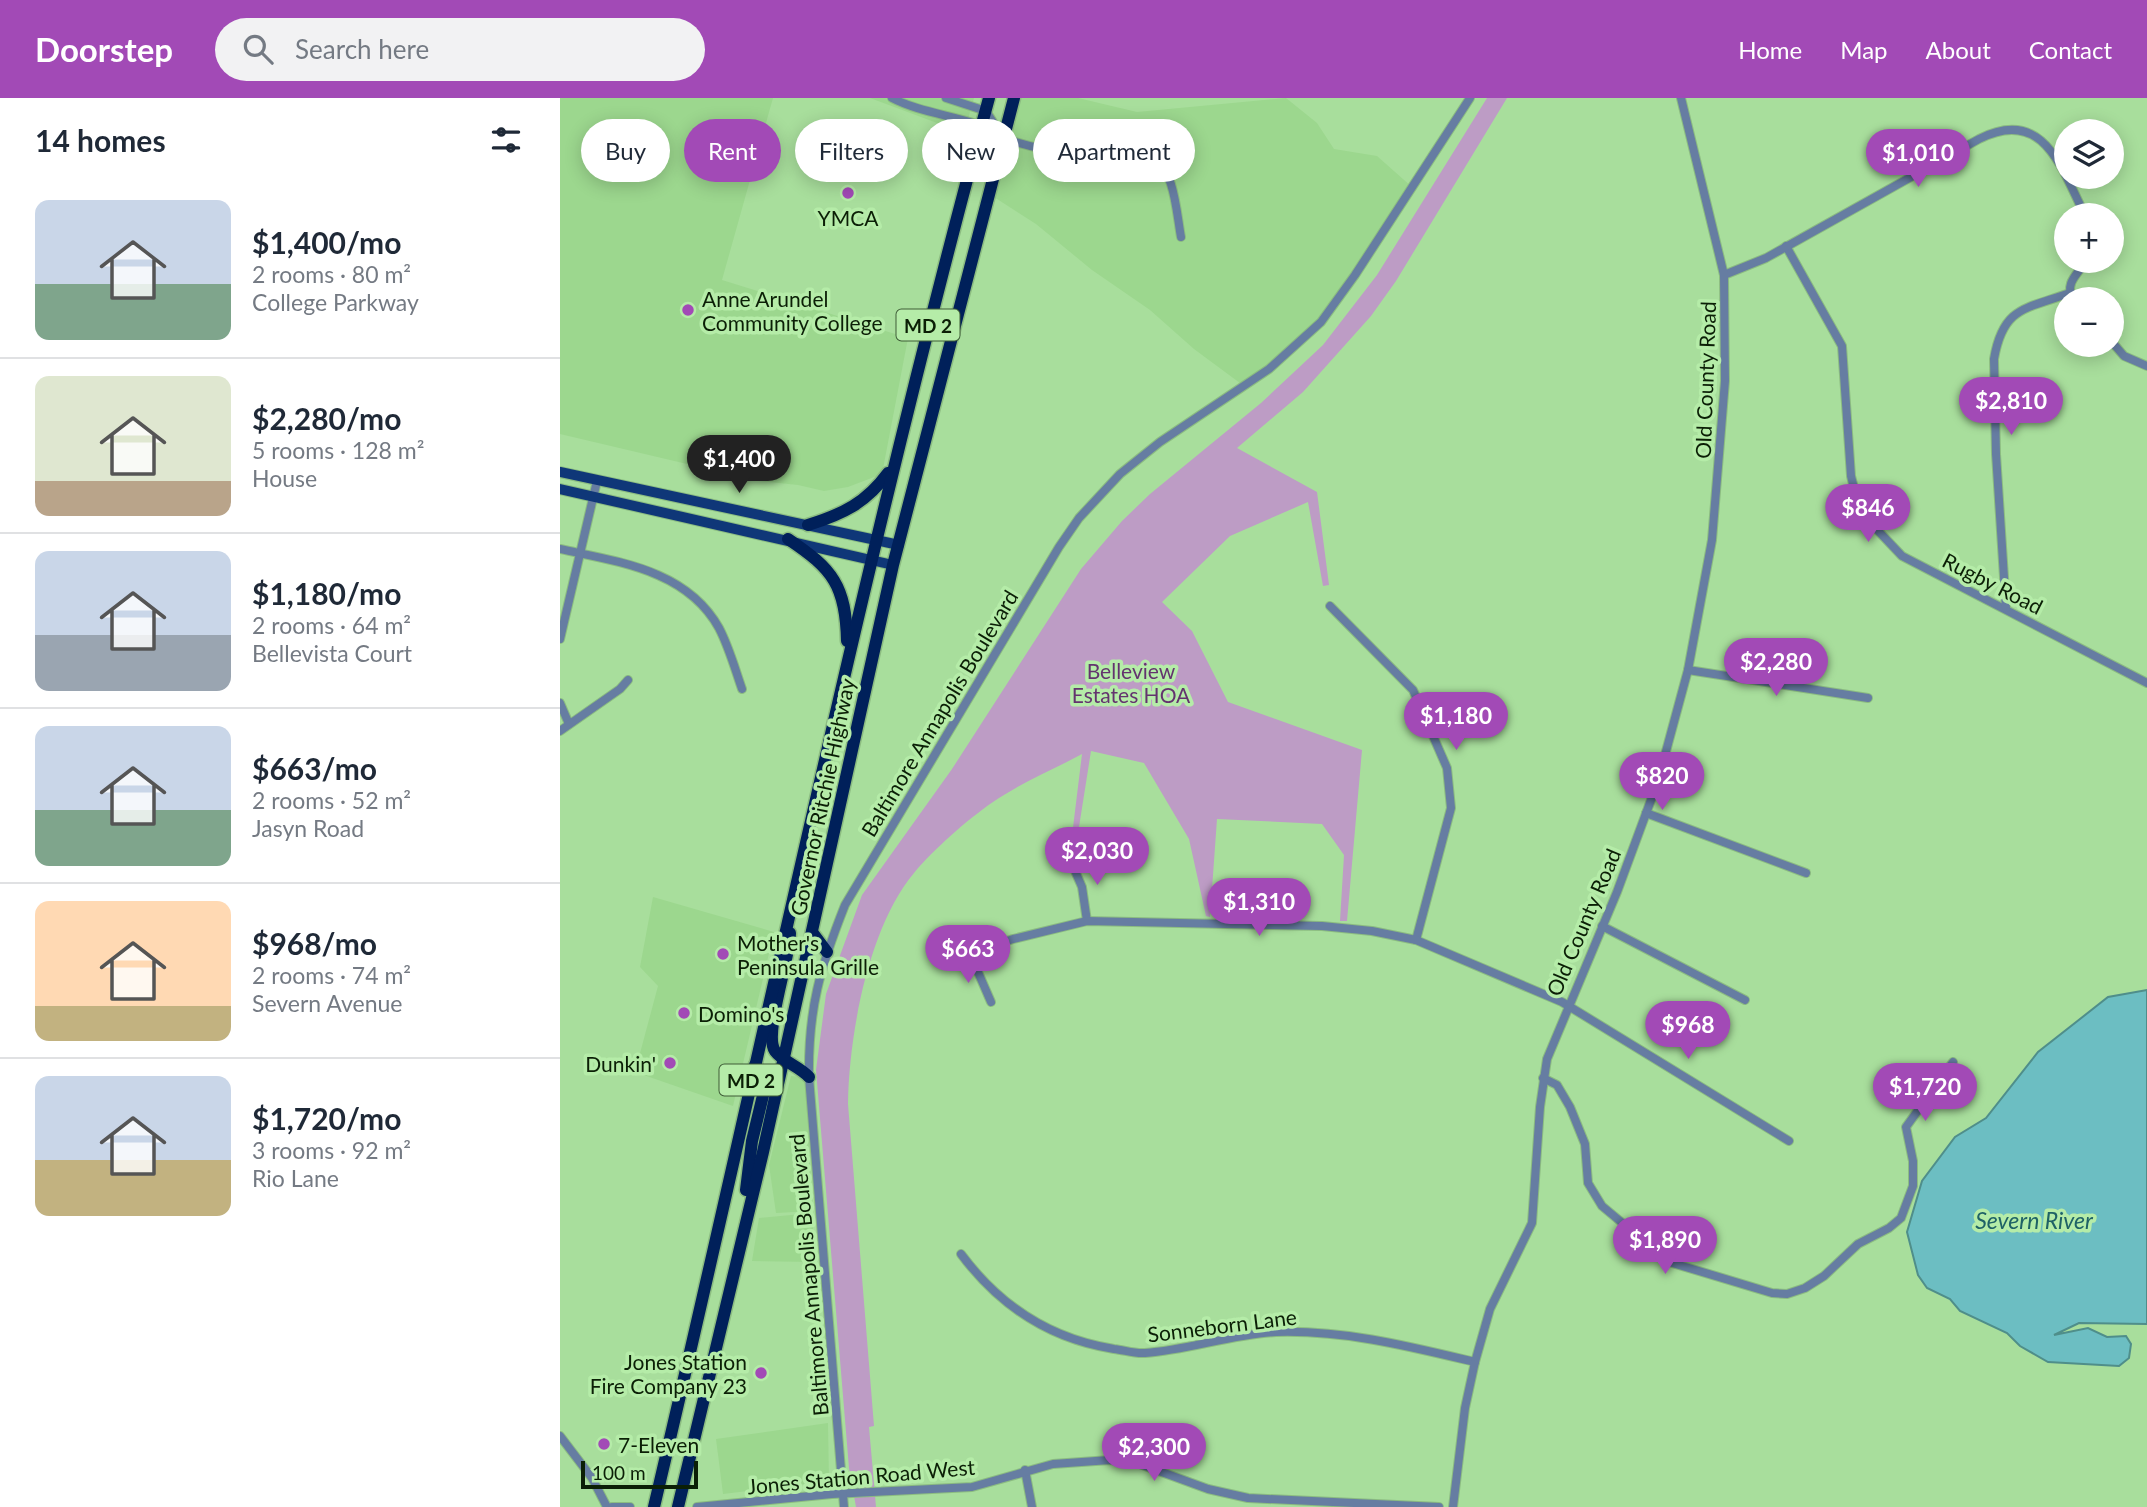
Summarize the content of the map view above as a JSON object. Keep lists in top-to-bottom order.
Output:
{
  "streets": {
    "highway": ["MD 2", "Governor Ritchie Highway"],
    "street": [
      "Old County Road",
      "Rugby Road",
      "Baltimore Annapolis Boulevard",
      "Sonneborn Lane",
      "Jones Station Road West"
    ]
  },
  "crossings": [
    ["Old County Road", "Sonneborn Lane"],
    ["Baltimore Annapolis Boulevard", "Jones Station Road West"]
  ],
  "water": ["Severn River"],
  "parks": ["Belleview Estates HOA"],
  "places": [
    "YMCA",
    "Anne Arundel Community College",
    "Mother's Peninsula Grille",
    "Domino's",
    "Dunkin'",
    "Jones Station Fire Company 23",
    "7-Eleven"
  ],
  "scale_bar": "100 m",
  "page": {
    "header": "Doorstep",
    "search": "Search here",
    "nav": [
      "Home",
      "Map",
      "About",
      "Contact"
    ],
    "heading": "14 homes",
    "map_buttons": ["+", "−"],
    "chip": [
      "Buy",
      "Rent",
      "Filters",
      "New",
      "Apartment"
    ],
    "price": [
      "$1,010",
      "$2,810",
      "$1,400",
      "$846",
      "$2,280",
      "$1,180",
      "$820",
      "$2,030",
      "$1,310",
      "$663",
      "$968",
      "$1,720",
      "$1,890",
      "$2,300"
    ],
    "list": [
      {
        "name": "$1,400/mo",
        "note": "2 rooms · 80 m² · College Parkway"
      },
      {
        "name": "$2,280/mo",
        "note": "5 rooms · 128 m² · House"
      },
      {
        "name": "$1,180/mo",
        "note": "2 rooms · 64 m² · Bellevista Court"
      },
      {
        "name": "$663/mo",
        "note": "2 rooms · 52 m² · Jasyn Road"
      },
      {
        "name": "$968/mo",
        "note": "2 rooms · 74 m² · Severn Avenue"
      },
      {
        "name": "$1,720/mo",
        "note": "3 rooms · 92 m² · Rio Lane"
      }
    ],
    "scale": "100 m"
  }
}
